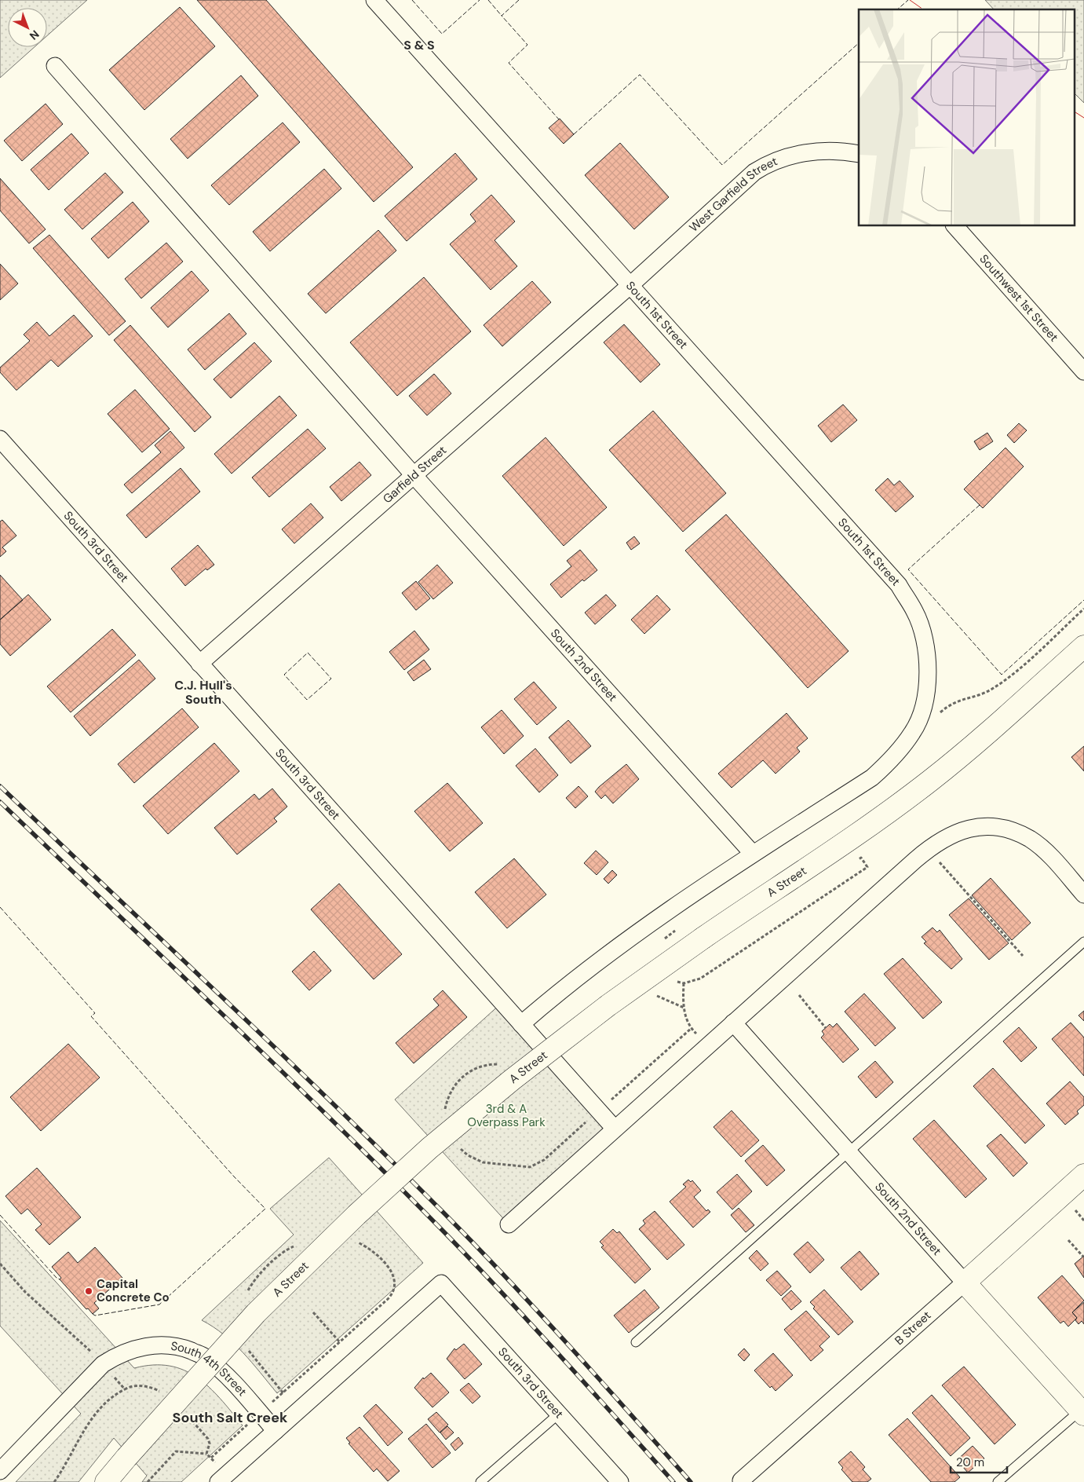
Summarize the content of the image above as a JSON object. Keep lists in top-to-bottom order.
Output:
{
  "streets": {
    "main road": ["South 2nd Street", "A Street", "B Street"],
    "street": [
      "West Garfield Street",
      "Southwest 1st Street",
      "South 1st Street",
      "Garfield Street",
      "South 3rd Street",
      "South 4th Street"
    ]
  },
  "crossings": [
    ["West Garfield Street", "South 1st Street"],
    ["West Garfield Street", "Garfield Street"],
    ["South 1st Street", "Garfield Street"],
    ["South 1st Street", "South 2nd Street"],
    ["Garfield Street", "South 3rd Street"],
    ["Garfield Street", "South 2nd Street"],
    ["South 3rd Street", "South 4th Street"],
    ["South 2nd Street", "B Street"]
  ],
  "districts": ["S & S", "C.J. Hull's South", "South Salt Creek"],
  "parks": ["3rd & A Overpass Park"],
  "places": ["Capital Concrete Co"],
  "scale_bar": "20 m",
  "north": "bottom right"
}
